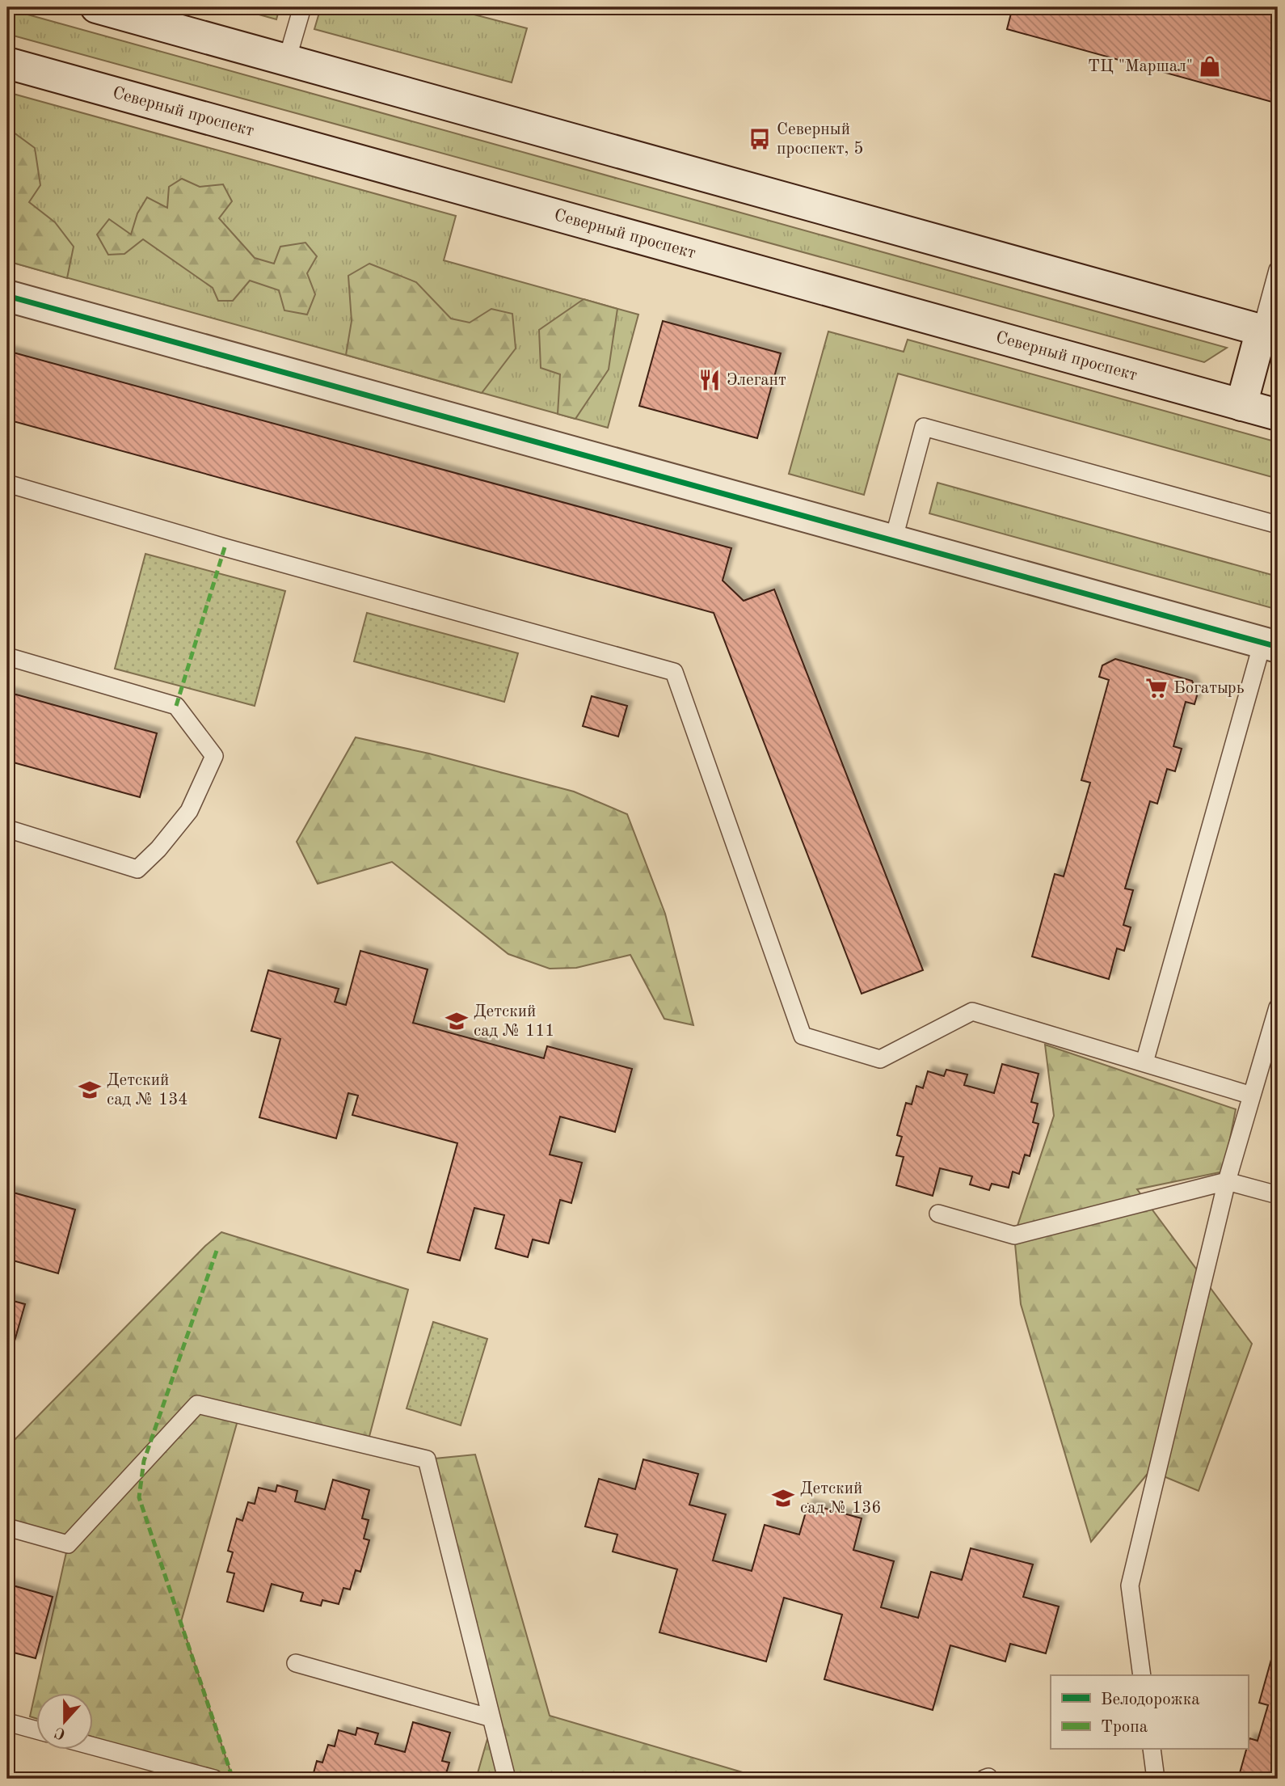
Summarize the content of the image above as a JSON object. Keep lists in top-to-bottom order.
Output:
{
  "streets": {
    "main road": ["Северный проспект"]
  },
  "places": {
    "shop": ["ТЦ \"Маршал\""],
    "bus stop": ["Северный проспект, 5"],
    "restaurant": ["Элегант"],
    "supermarket": ["Богатырь"],
    "school or university": ["Детский сад № 111", "Детский сад № 134", "Детский сад № 136"]
  },
  "legend": ["Велодорожка", "Тропа"],
  "north": "bottom"
}
